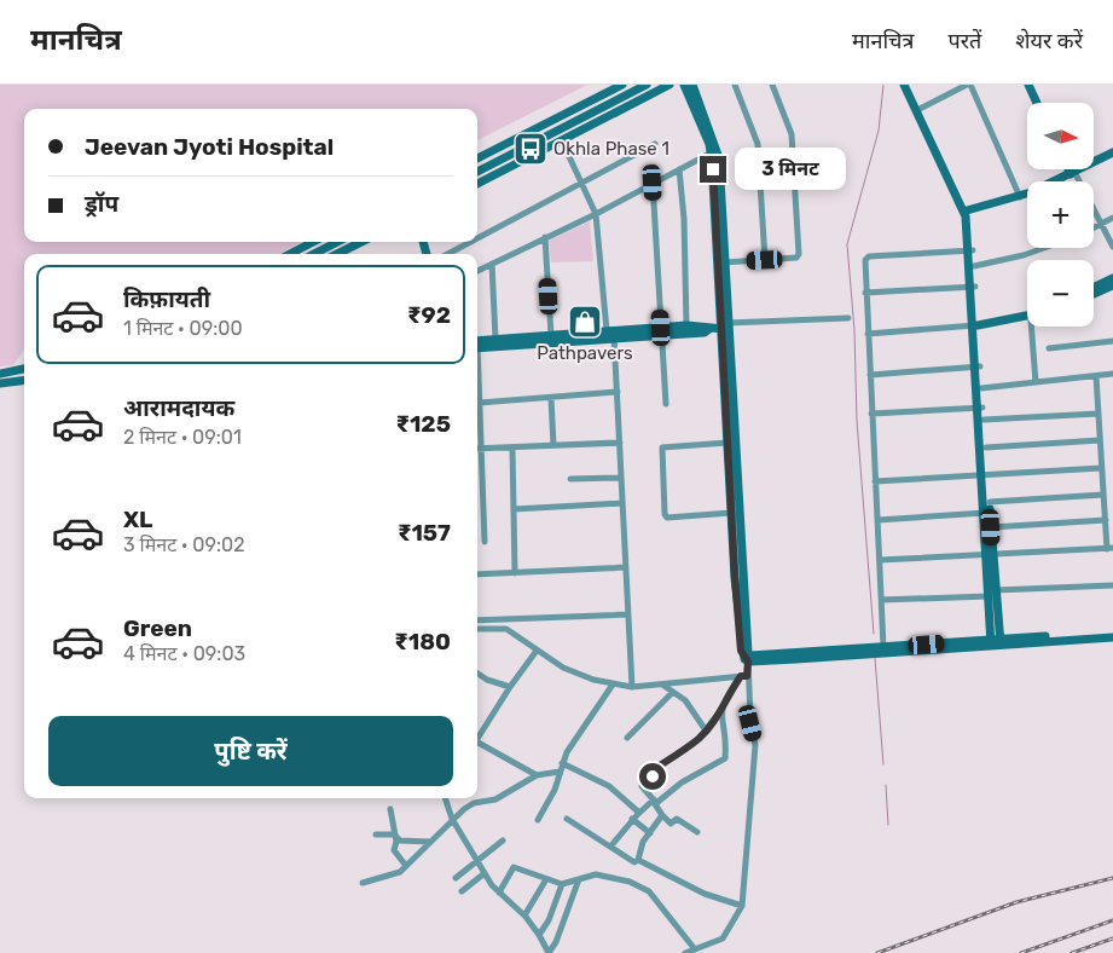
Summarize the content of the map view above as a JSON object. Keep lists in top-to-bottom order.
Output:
{
  "places": {
    "bus stop": ["Okhla Phase 1"],
    "shop": ["Pathpavers"]
  },
  "north": "right",
  "page": {
    "header": "मानचित्र",
    "nav": ["मानचित्र", "परतें", "शेयर करें"],
    "map_buttons": ["+", "−"],
    "banner": ["Jeevan Jyoti Hospital", "ड्रॉप"],
    "bubble": "3 मिनट",
    "list": [
      {
        "name": "किफ़ायती",
        "note": "1 मिनट · 09:00",
        "value": "₹92"
      },
      {
        "name": "आरामदायक",
        "note": "2 मिनट · 09:01",
        "value": "₹125"
      },
      {
        "name": "XL",
        "note": "3 मिनट · 09:02",
        "value": "₹157"
      },
      {
        "name": "Green",
        "note": "4 मिनट · 09:03",
        "value": "₹180"
      }
    ],
    "buttons": "पुष्टि करें"
  }
}
